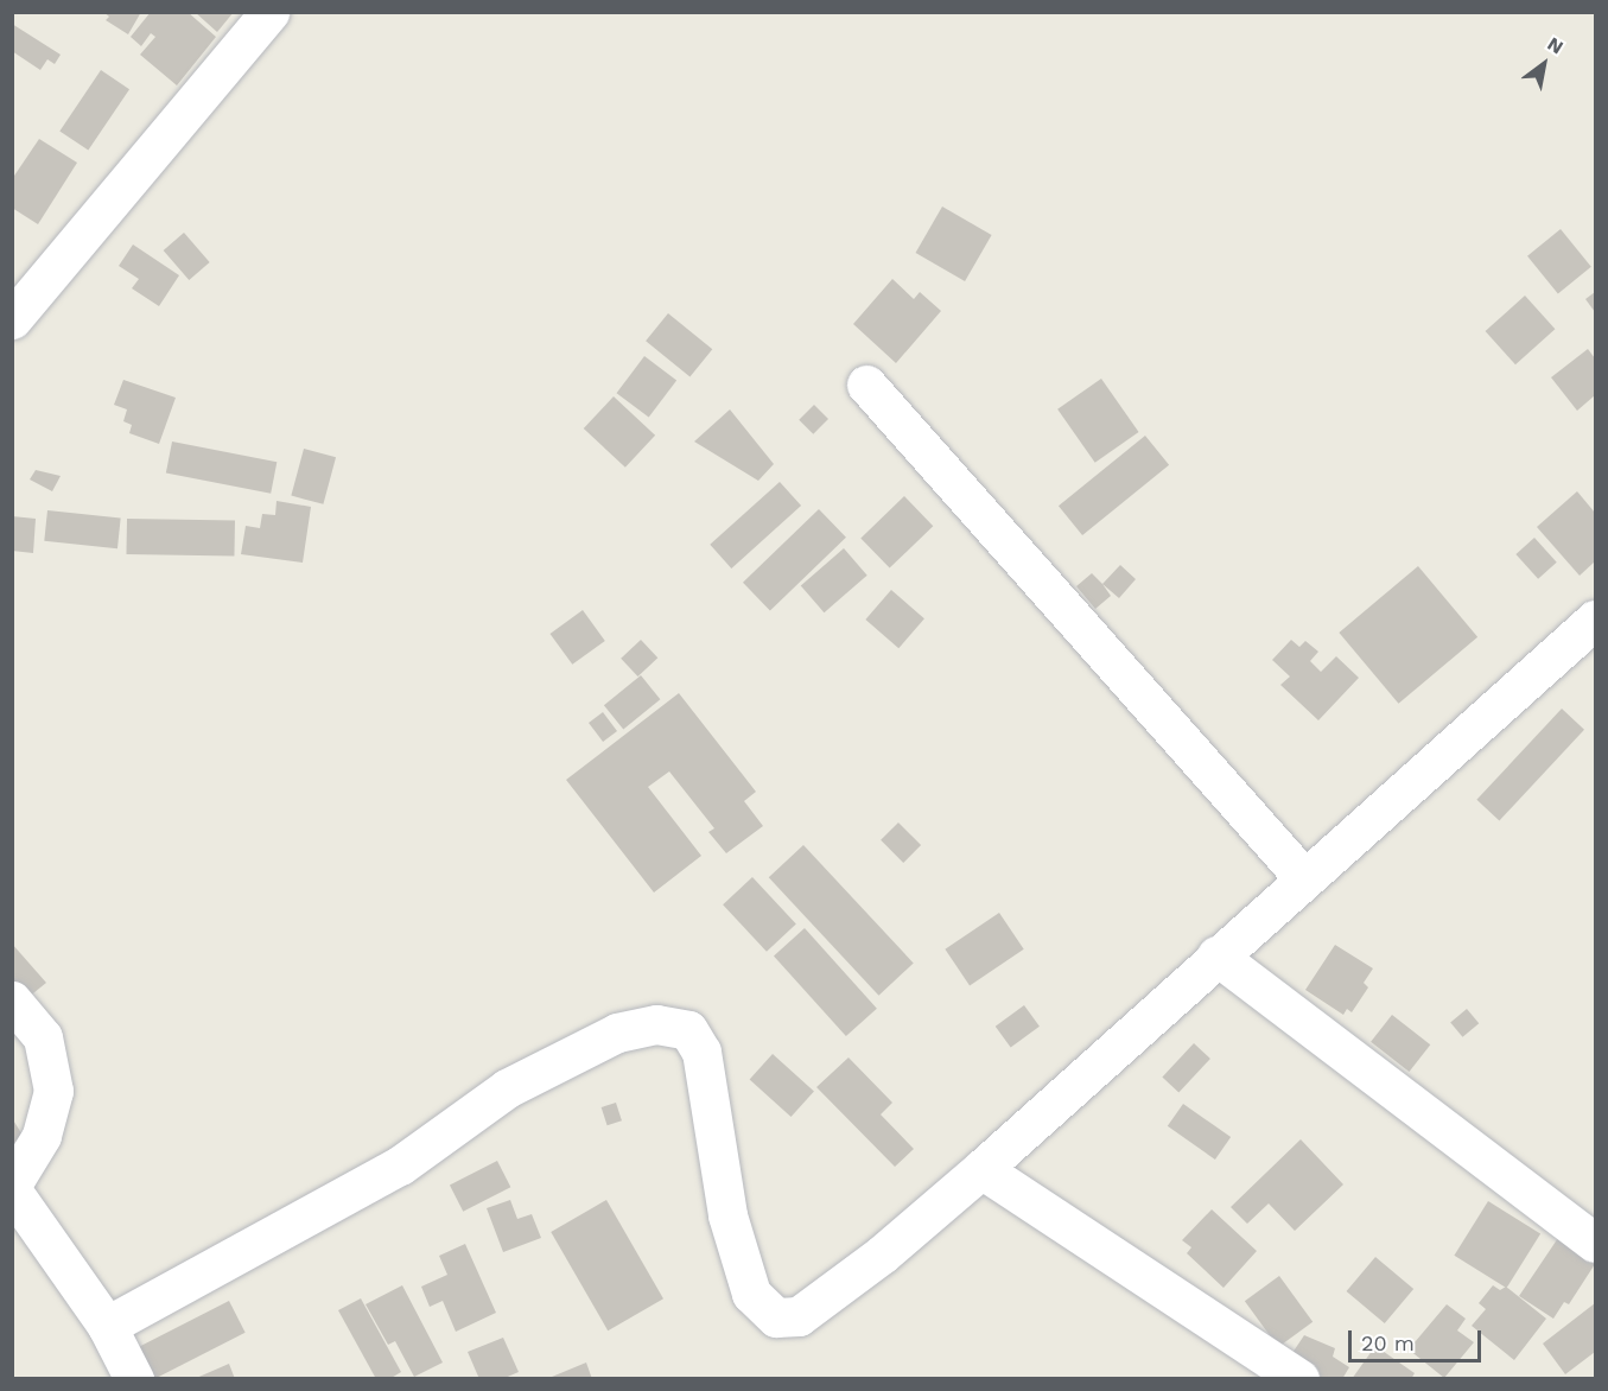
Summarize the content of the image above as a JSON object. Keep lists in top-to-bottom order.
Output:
{
  "scale_bar": "20 m",
  "north": "top right"
}
